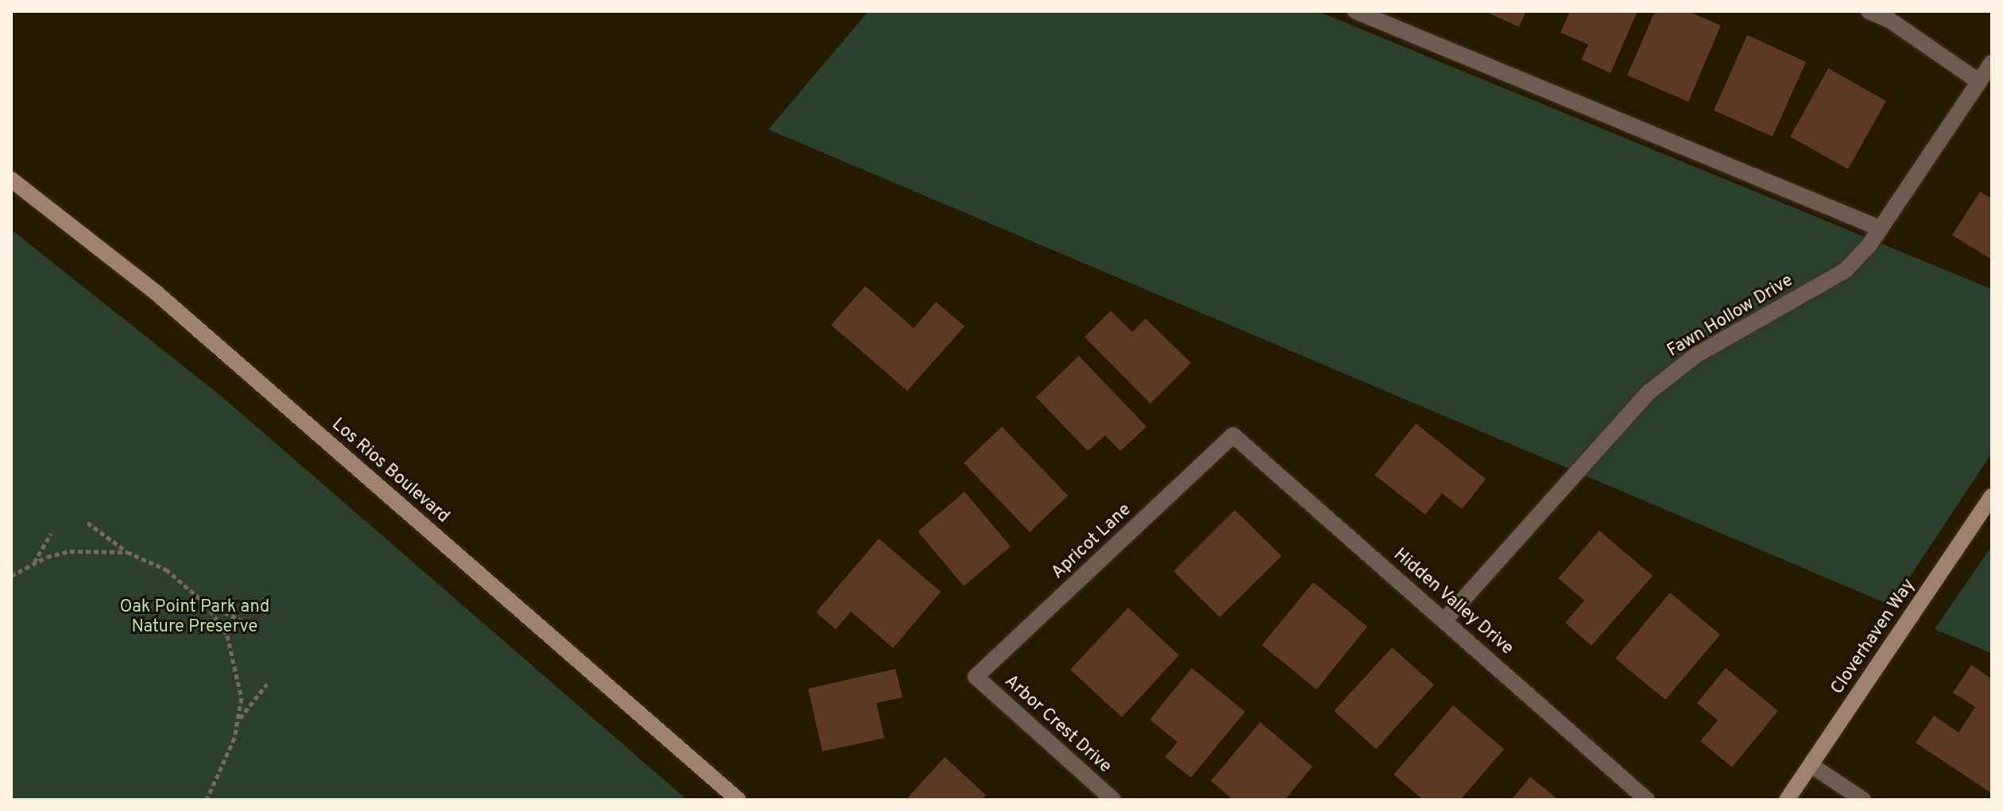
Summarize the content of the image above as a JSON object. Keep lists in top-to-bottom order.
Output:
{
  "streets": {
    "street": [
      "Fawn Hollow Drive",
      "Los Rios Boulevard",
      "Apricot Lane",
      "Hidden Valley Drive",
      "Cloverhaven Way",
      "Arbor Crest Drive"
    ]
  },
  "crossings": [
    ["Fawn Hollow Drive", "Hidden Valley Drive"],
    ["Apricot Lane", "Hidden Valley Drive"],
    ["Apricot Lane", "Arbor Crest Drive"]
  ],
  "parks": ["Oak Point Park and Nature Preserve"]
}
